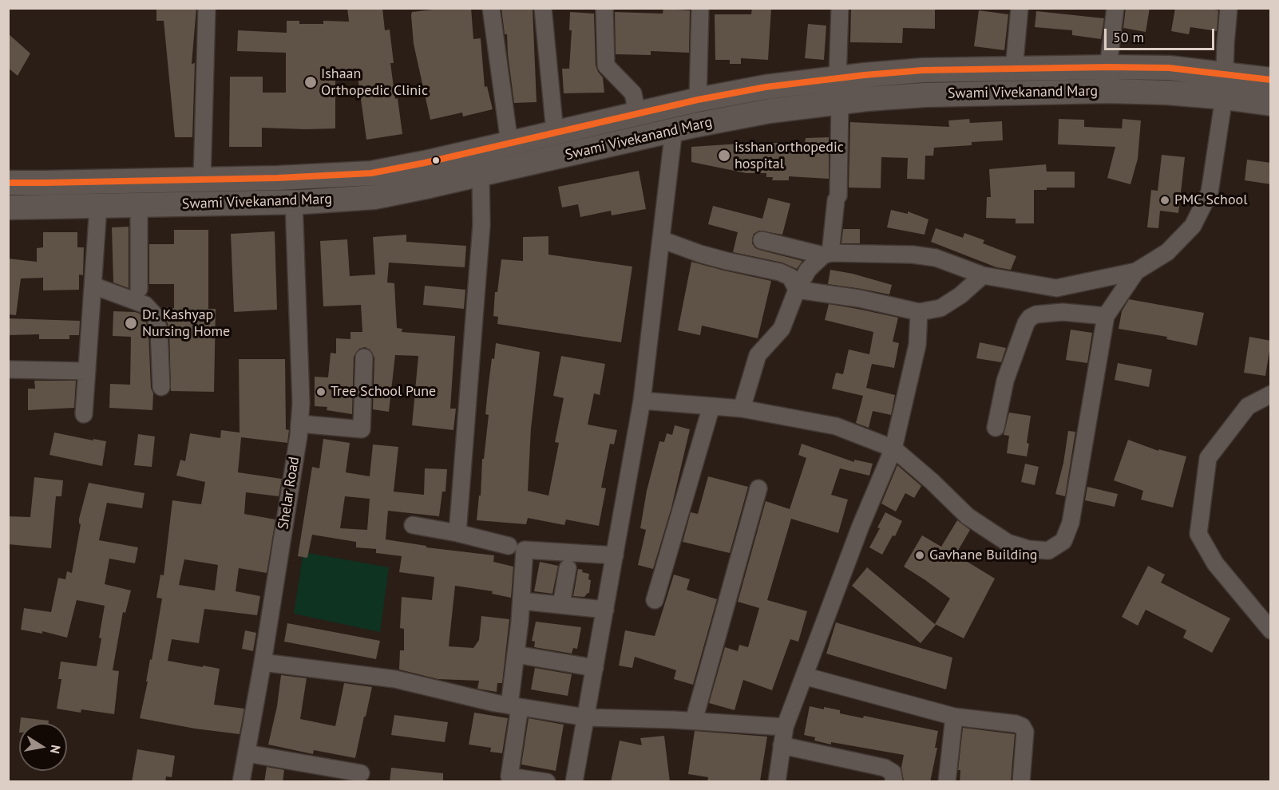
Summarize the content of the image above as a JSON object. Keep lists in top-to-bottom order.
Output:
{
  "streets": {
    "main road": ["Swami Vivekanand Marg"],
    "street": ["Shelar Road"]
  },
  "crossings": [
    ["Swami Vivekanand Marg", "Shelar Road"]
  ],
  "places": [
    "Ishaan Orthopedic Clinic",
    "isshan orthopedic hospital",
    "PMC School",
    "Dr. Kashyap Nursing Home",
    "Tree School Pune",
    "Gavhane Building"
  ],
  "scale_bar": "50 m",
  "north": "right"
}
